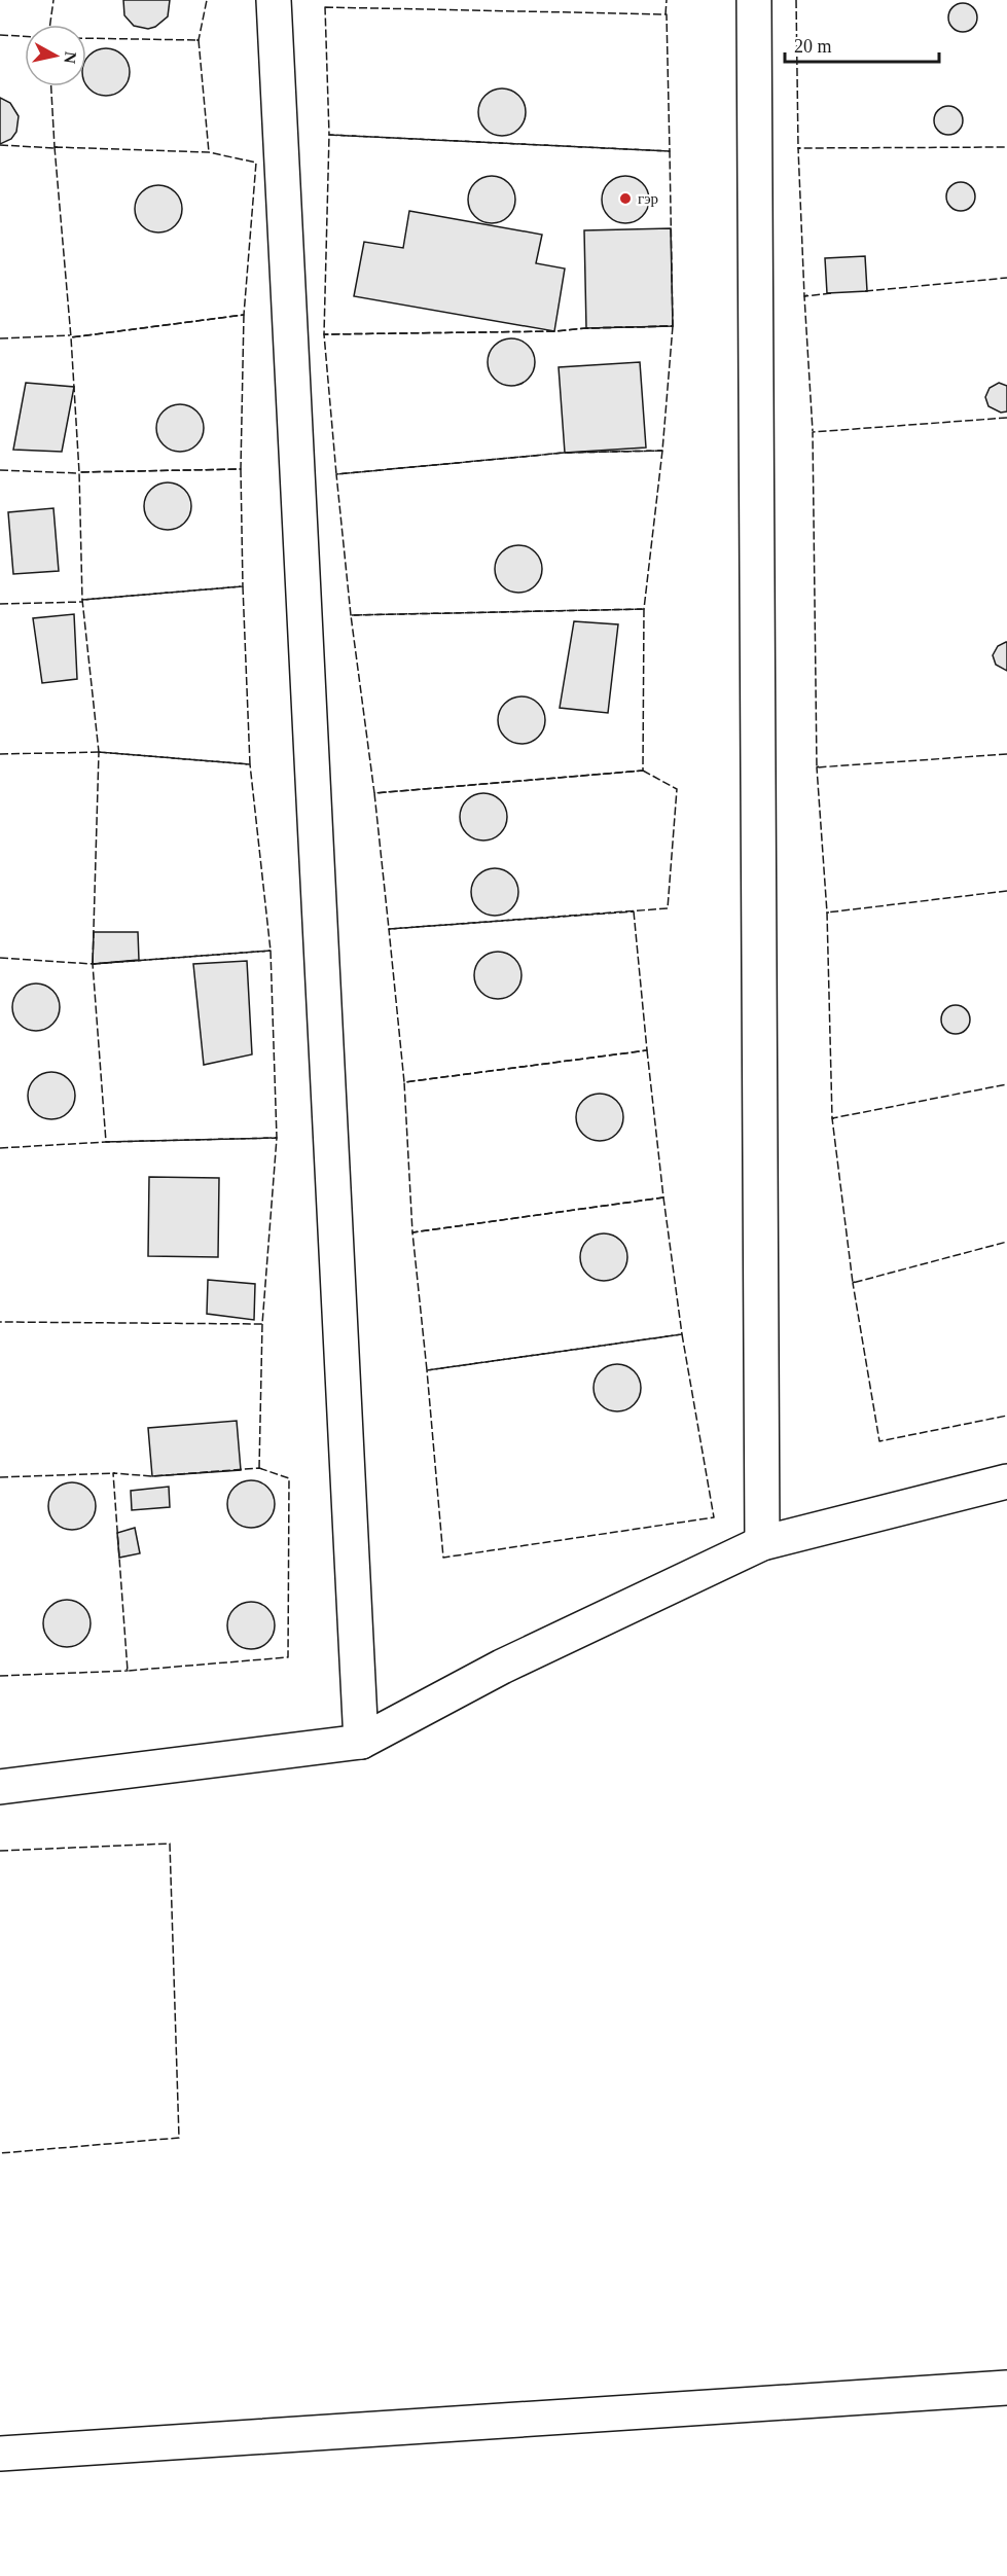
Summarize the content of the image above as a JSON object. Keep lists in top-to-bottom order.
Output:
{
  "places": ["гэр"],
  "scale_bar": "20 m",
  "north": "right"
}
